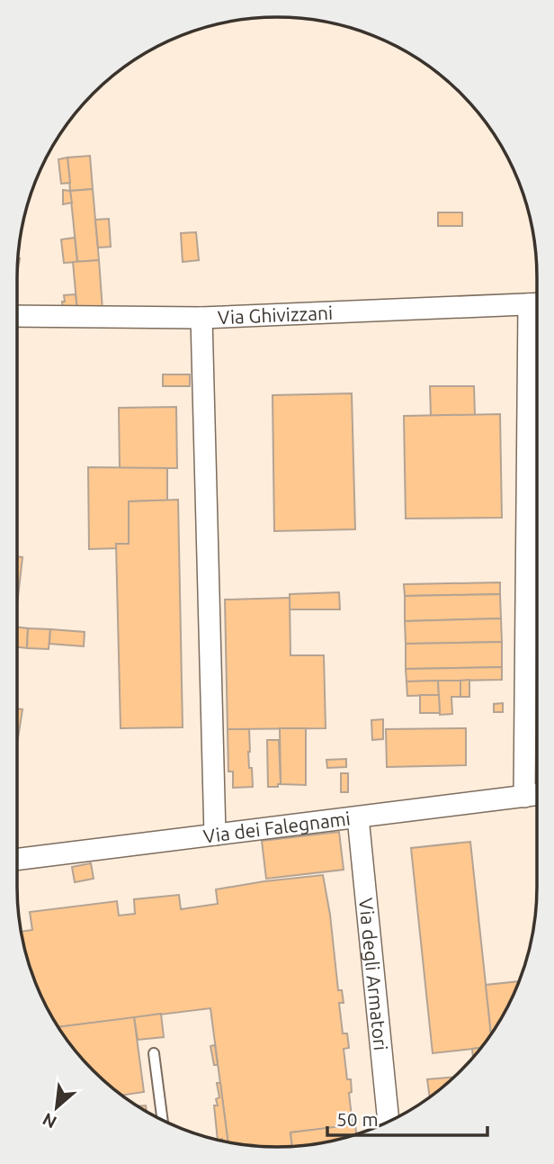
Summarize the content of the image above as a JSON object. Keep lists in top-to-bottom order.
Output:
{
  "streets": {
    "street": ["Via Ghivizzani", "Via dei Falegnami", "Via degli Armatori"]
  },
  "crossings": [
    ["Via dei Falegnami", "Via degli Armatori"]
  ],
  "scale_bar": "50 m",
  "north": "bottom left"
}
